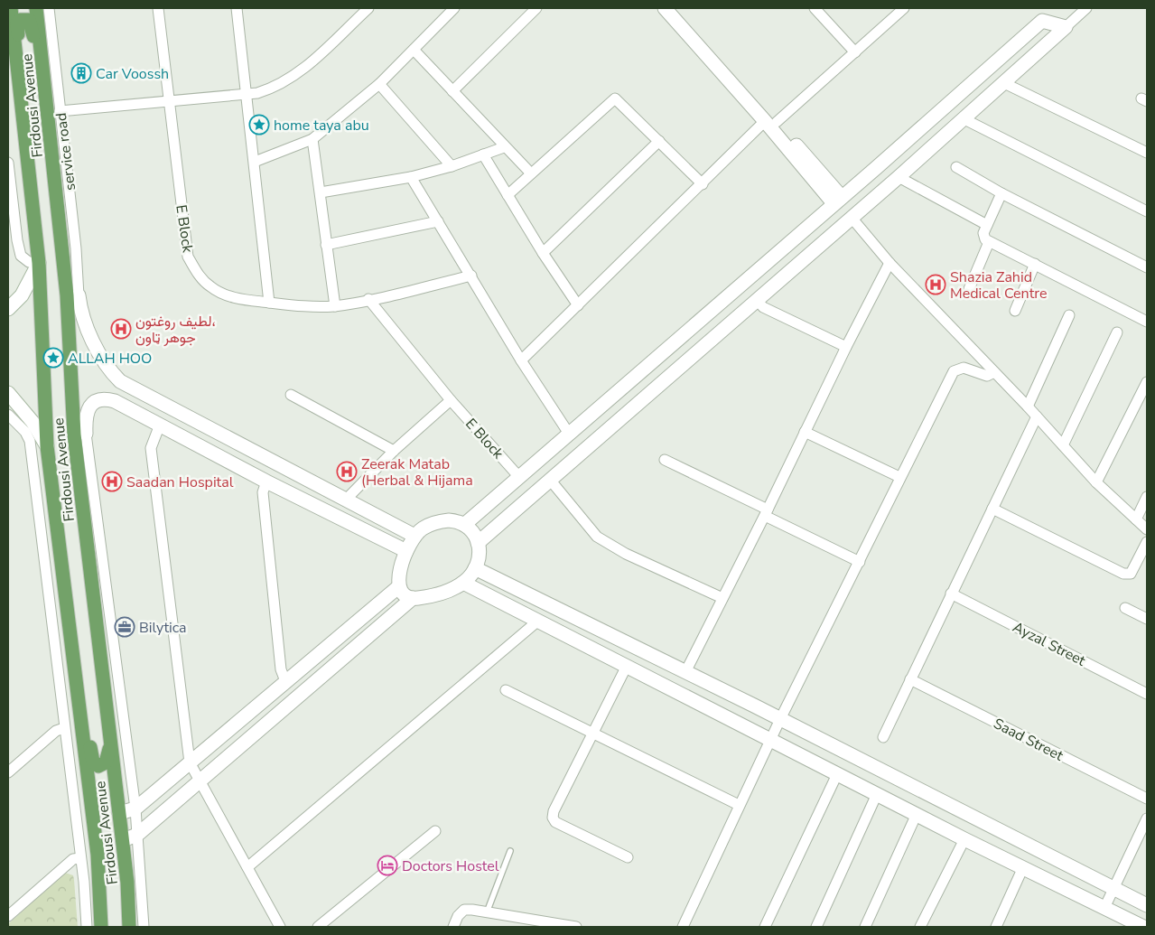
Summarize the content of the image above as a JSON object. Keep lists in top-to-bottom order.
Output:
{
  "streets": {
    "main road": ["Firdousi Avenue"],
    "street": [
      "service road",
      "E Block",
      "Ayzal Street",
      "Saad Street"
    ]
  },
  "crossings": [
    ["Firdousi Avenue", "service road"]
  ],
  "places": {
    "building": ["Car Voossh"],
    "place": ["home taya abu", "ALLAH HOO"],
    "hospital": [
      "Shazia Zahid Medical Centre",
      "لطیف روغتون، جوهر ټاون",
      "Zeerak Matab (Herbal & Hijama",
      "Saadan Hospital"
    ],
    "office": ["Bilytica"],
    "hotel": ["Doctors Hostel"]
  }
}
